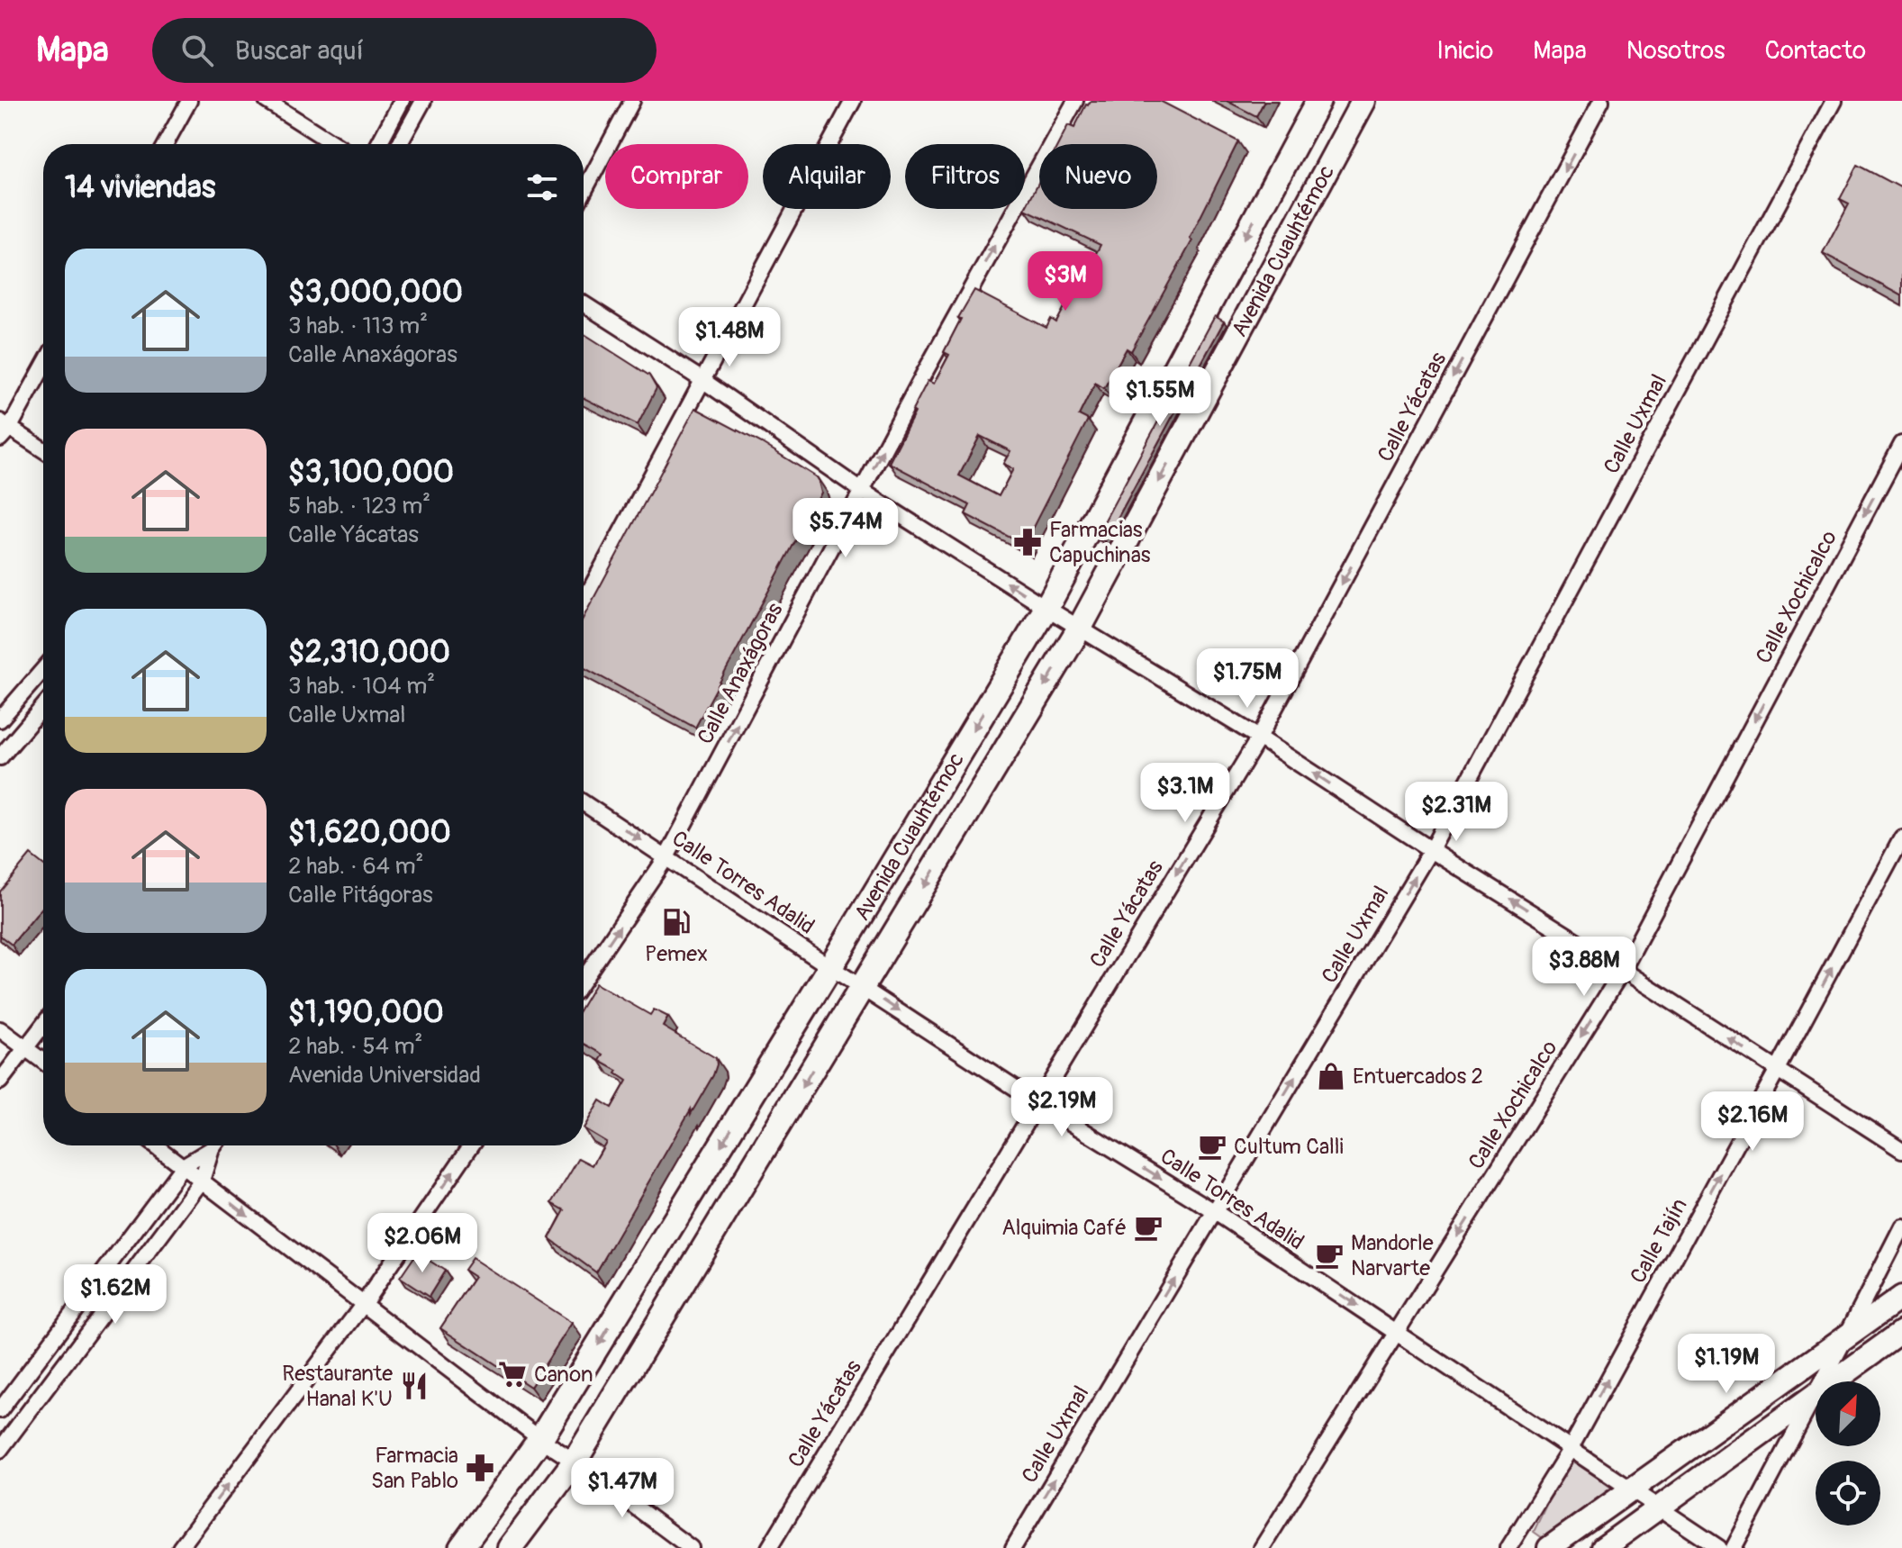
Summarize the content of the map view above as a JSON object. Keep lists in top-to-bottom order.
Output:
{
  "streets": {
    "main road": ["Avenida Cuauhtémoc"],
    "street": [
      "Calle Yácatas",
      "Calle Uxmal",
      "Calle Xochicalco",
      "Calle Anaxágoras",
      "Calle Torres Adalid",
      "Calle Tajín"
    ]
  },
  "crossings": [
    ["Avenida Cuauhtémoc", "Calle Torres Adalid"],
    ["Calle Yácatas", "Calle Torres Adalid"],
    ["Calle Uxmal", "Calle Torres Adalid"],
    ["Calle Xochicalco", "Calle Torres Adalid"],
    ["Calle Anaxágoras", "Calle Torres Adalid"],
    ["Calle Torres Adalid", "Calle Tajín"]
  ],
  "one_way": [
    "Avenida Cuauhtémoc",
    "Calle Yácatas",
    "Calle Uxmal",
    "Calle Xochicalco",
    "Calle Anaxágoras",
    "Calle Torres Adalid",
    "Calle Tajín"
  ],
  "places": {
    "pharmacy": ["Farmacias Capuchinas", "Farmacia San Pablo"],
    "fuel station": ["Pemex"],
    "shop": ["Entuercados 2"],
    "cafe": ["Cultum Calli", "Alquimia Café", "Mandorle Narvarte"],
    "supermarket": ["Canon"],
    "restaurant": ["Restaurante Hanal K'U"]
  },
  "north": "top right",
  "page": {
    "header": "Mapa",
    "search": "Buscar aquí",
    "nav": [
      "Inicio",
      "Mapa",
      "Nosotros",
      "Contacto"
    ],
    "chip": [
      "Comprar",
      "Alquilar",
      "Filtros",
      "Nuevo"
    ],
    "heading": "14 viviendas",
    "list": [
      {
        "name": "$3,000,000",
        "note": "3 hab. · 113 m² · Calle Anaxágoras"
      },
      {
        "name": "$3,100,000",
        "note": "5 hab. · 123 m² · Calle Yácatas"
      },
      {
        "name": "$2,310,000",
        "note": "3 hab. · 104 m² · Calle Uxmal"
      },
      {
        "name": "$1,620,000",
        "note": "2 hab. · 64 m² · Calle Pitágoras"
      },
      {
        "name": "$1,190,000",
        "note": "2 hab. · 54 m² · Avenida Universidad"
      }
    ],
    "price": [
      "$3M",
      "$1.48M",
      "$1.55M",
      "$5.74M",
      "$1.75M",
      "$3.1M",
      "$2.31M",
      "$3.88M",
      "$2.19M",
      "$2.16M",
      "$2.06M",
      "$1.62M",
      "$1.19M",
      "$1.47M"
    ]
  }
}
